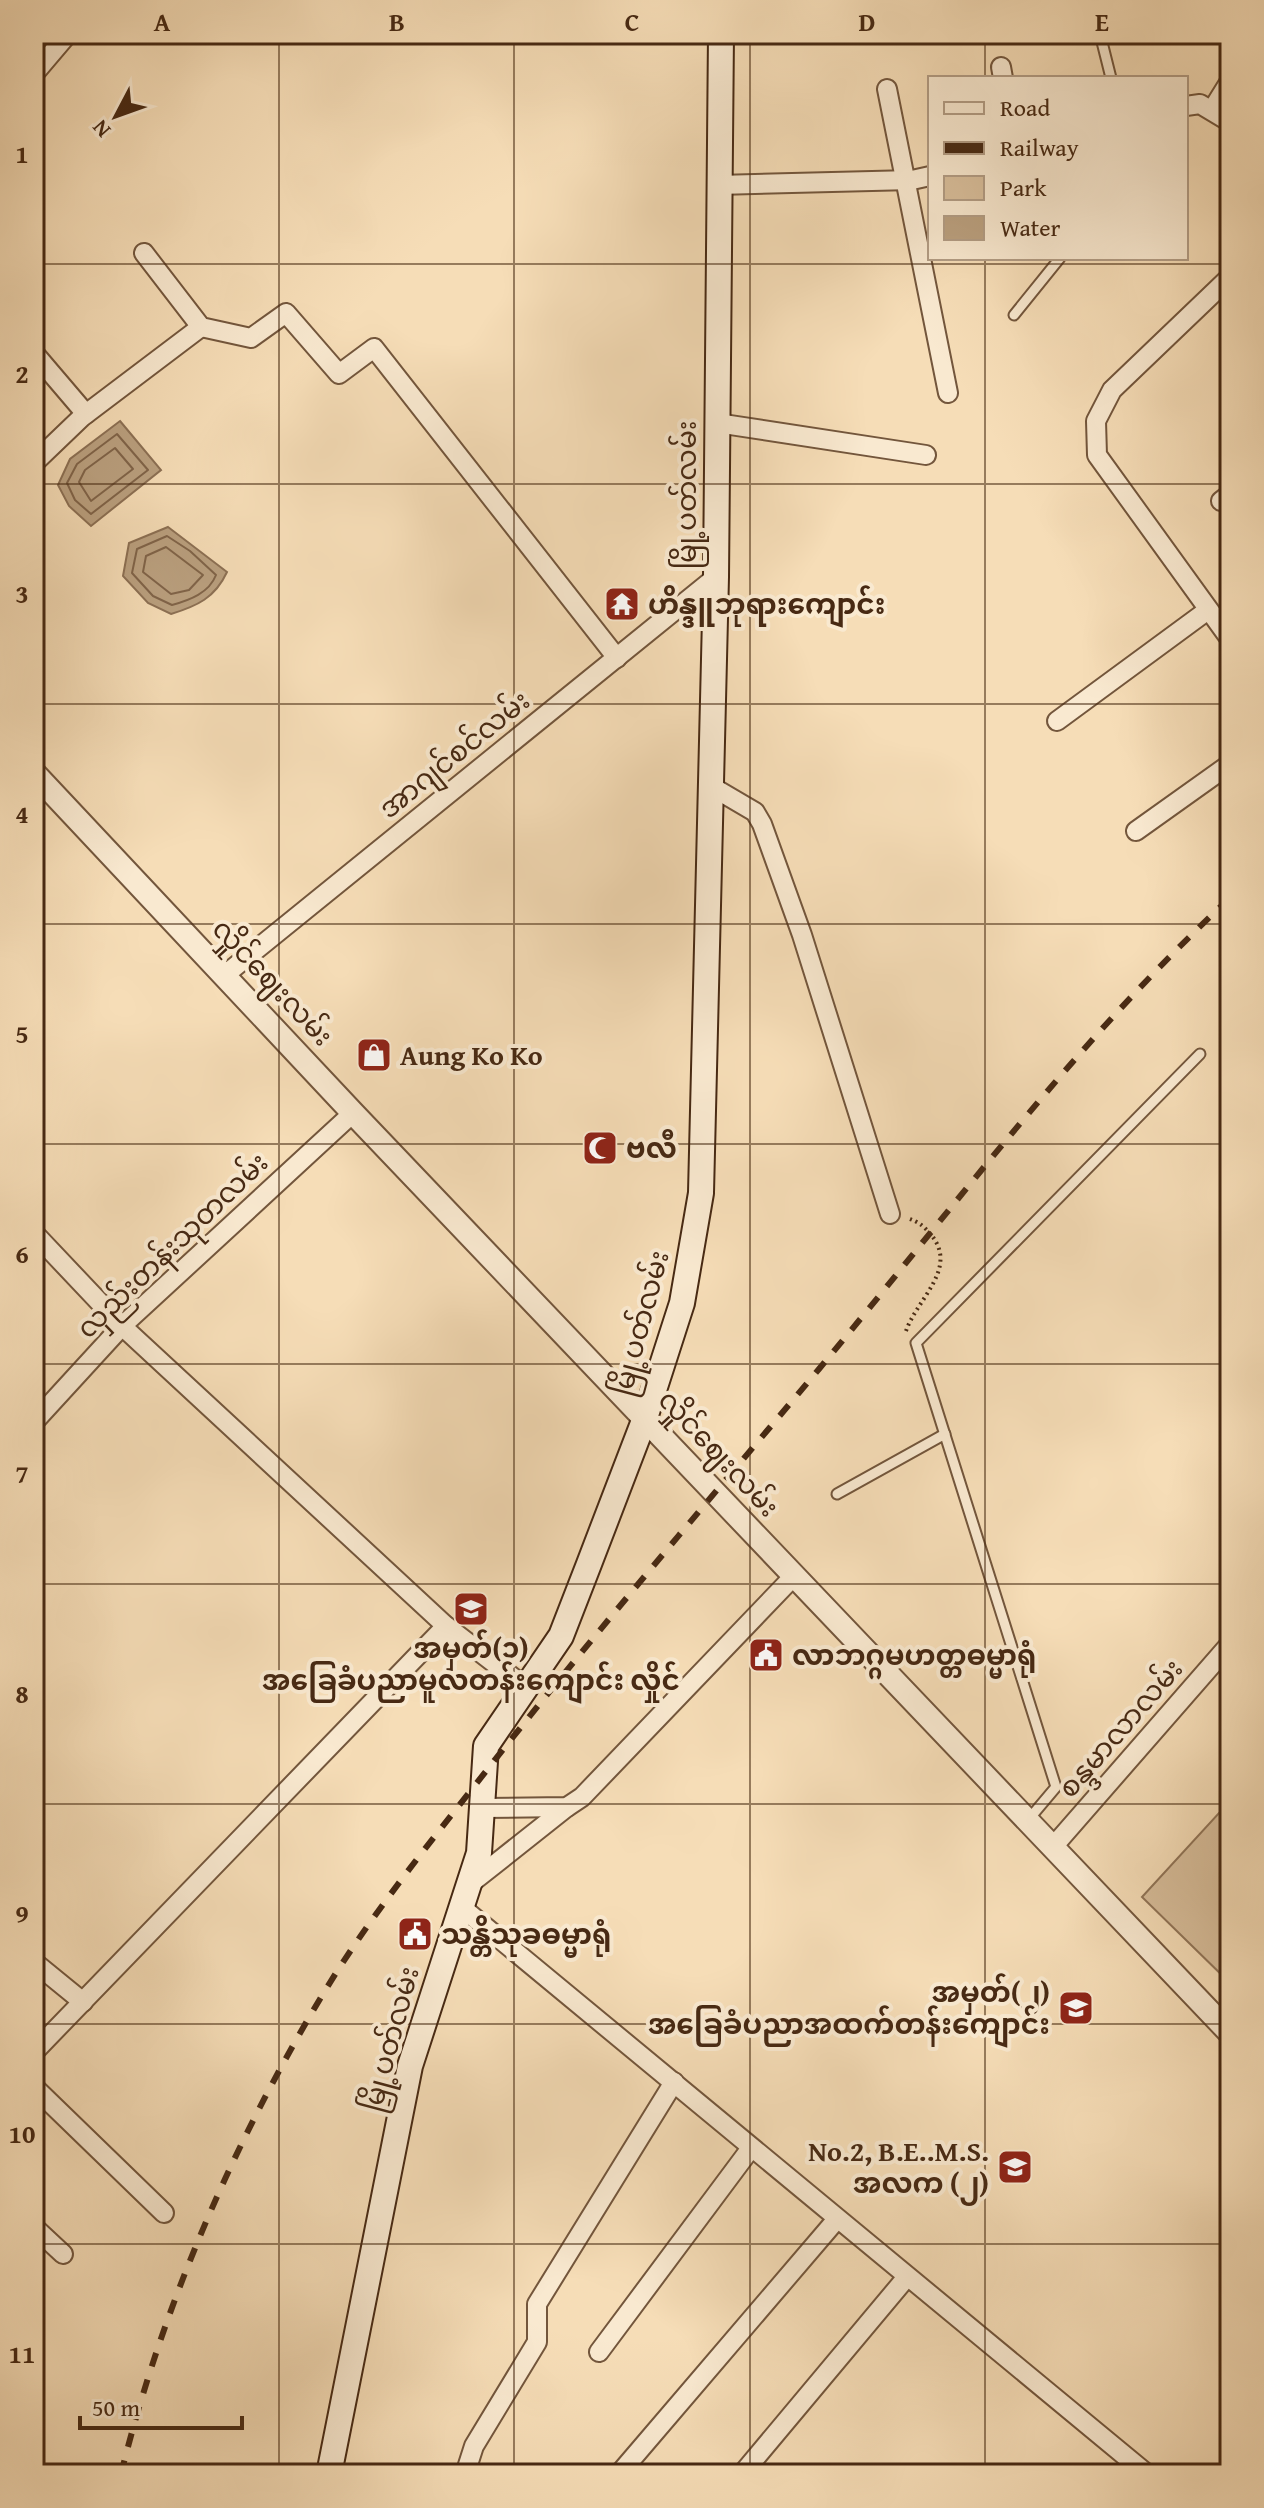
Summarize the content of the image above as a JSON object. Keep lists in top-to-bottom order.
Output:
{
  "streets": {
    "main road": ["မြို့ပတ်လမ်း"],
    "street": [
      "အာဂျင်စင်လမ်း",
      "လှိုင်ဈေးလမ်း",
      "လှည်းတန်းသုတလမ်း",
      "စန္ဒမာလာလမ်း"
    ]
  },
  "crossings": [
    ["မြို့ပတ်လမ်း", "အာဂျင်စင်လမ်း"],
    ["မြို့ပတ်လမ်း", "လှိုင်ဈေးလမ်း"],
    ["အာဂျင်စင်လမ်း", "လှိုင်ဈေးလမ်း"],
    ["လှိုင်ဈေးလမ်း", "လှည်းတန်းသုတလမ်း"],
    ["လှိုင်ဈေးလမ်း", "စန္ဒမာလာလမ်း"]
  ],
  "places": {
    "temple": ["ဟိန္ဒူဘုရားကျောင်း"],
    "shop": ["Aung Ko Ko"],
    "mosque": ["ဗလီ"],
    "school or university": ["အမှတ်(၁) အခြေခံပညာမူလတန်းကျောင်း လှိုင်", "အမှတ်(၂) အခြေခံပညာအထက်တန်းကျောင်း", "No.2, B.E..M.S. အလက (၂)"],
    "public building": ["လာဘဂ္ဂမဟတ္တဓမ္မာရုံ", "သန္တိသုခဓမ္မာရုံ"]
  },
  "legend": [
    "Road",
    "Railway",
    "Park",
    "Water"
  ],
  "scale_bar": "50 m",
  "north": "bottom left",
  "grid": {
    "columns": [
      "A",
      "B",
      "C",
      "D",
      "E"
    ],
    "rows": [
      "1",
      "2",
      "3",
      "4",
      "5",
      "6",
      "7",
      "8",
      "9",
      "10",
      "11"
    ]
  }
}
